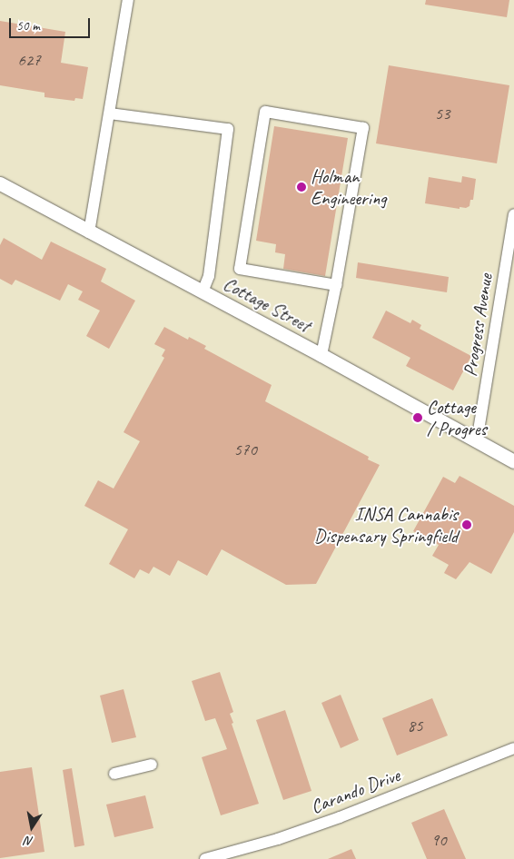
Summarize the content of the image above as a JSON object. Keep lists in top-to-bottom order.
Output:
{
  "streets": {
    "main road": ["Cottage Street"],
    "street": ["Progress Avenue", "Carando Drive"]
  },
  "crossings": [
    ["Cottage Street", "Progress Avenue"]
  ],
  "places": ["Holman Engineering", "Cottage / Progres", "INSA Cannabis Dispensary Springfield"],
  "house_numbers": [
    "627",
    "53",
    "570",
    "85",
    "90"
  ],
  "scale_bar": "50 m",
  "north": "bottom"
}
